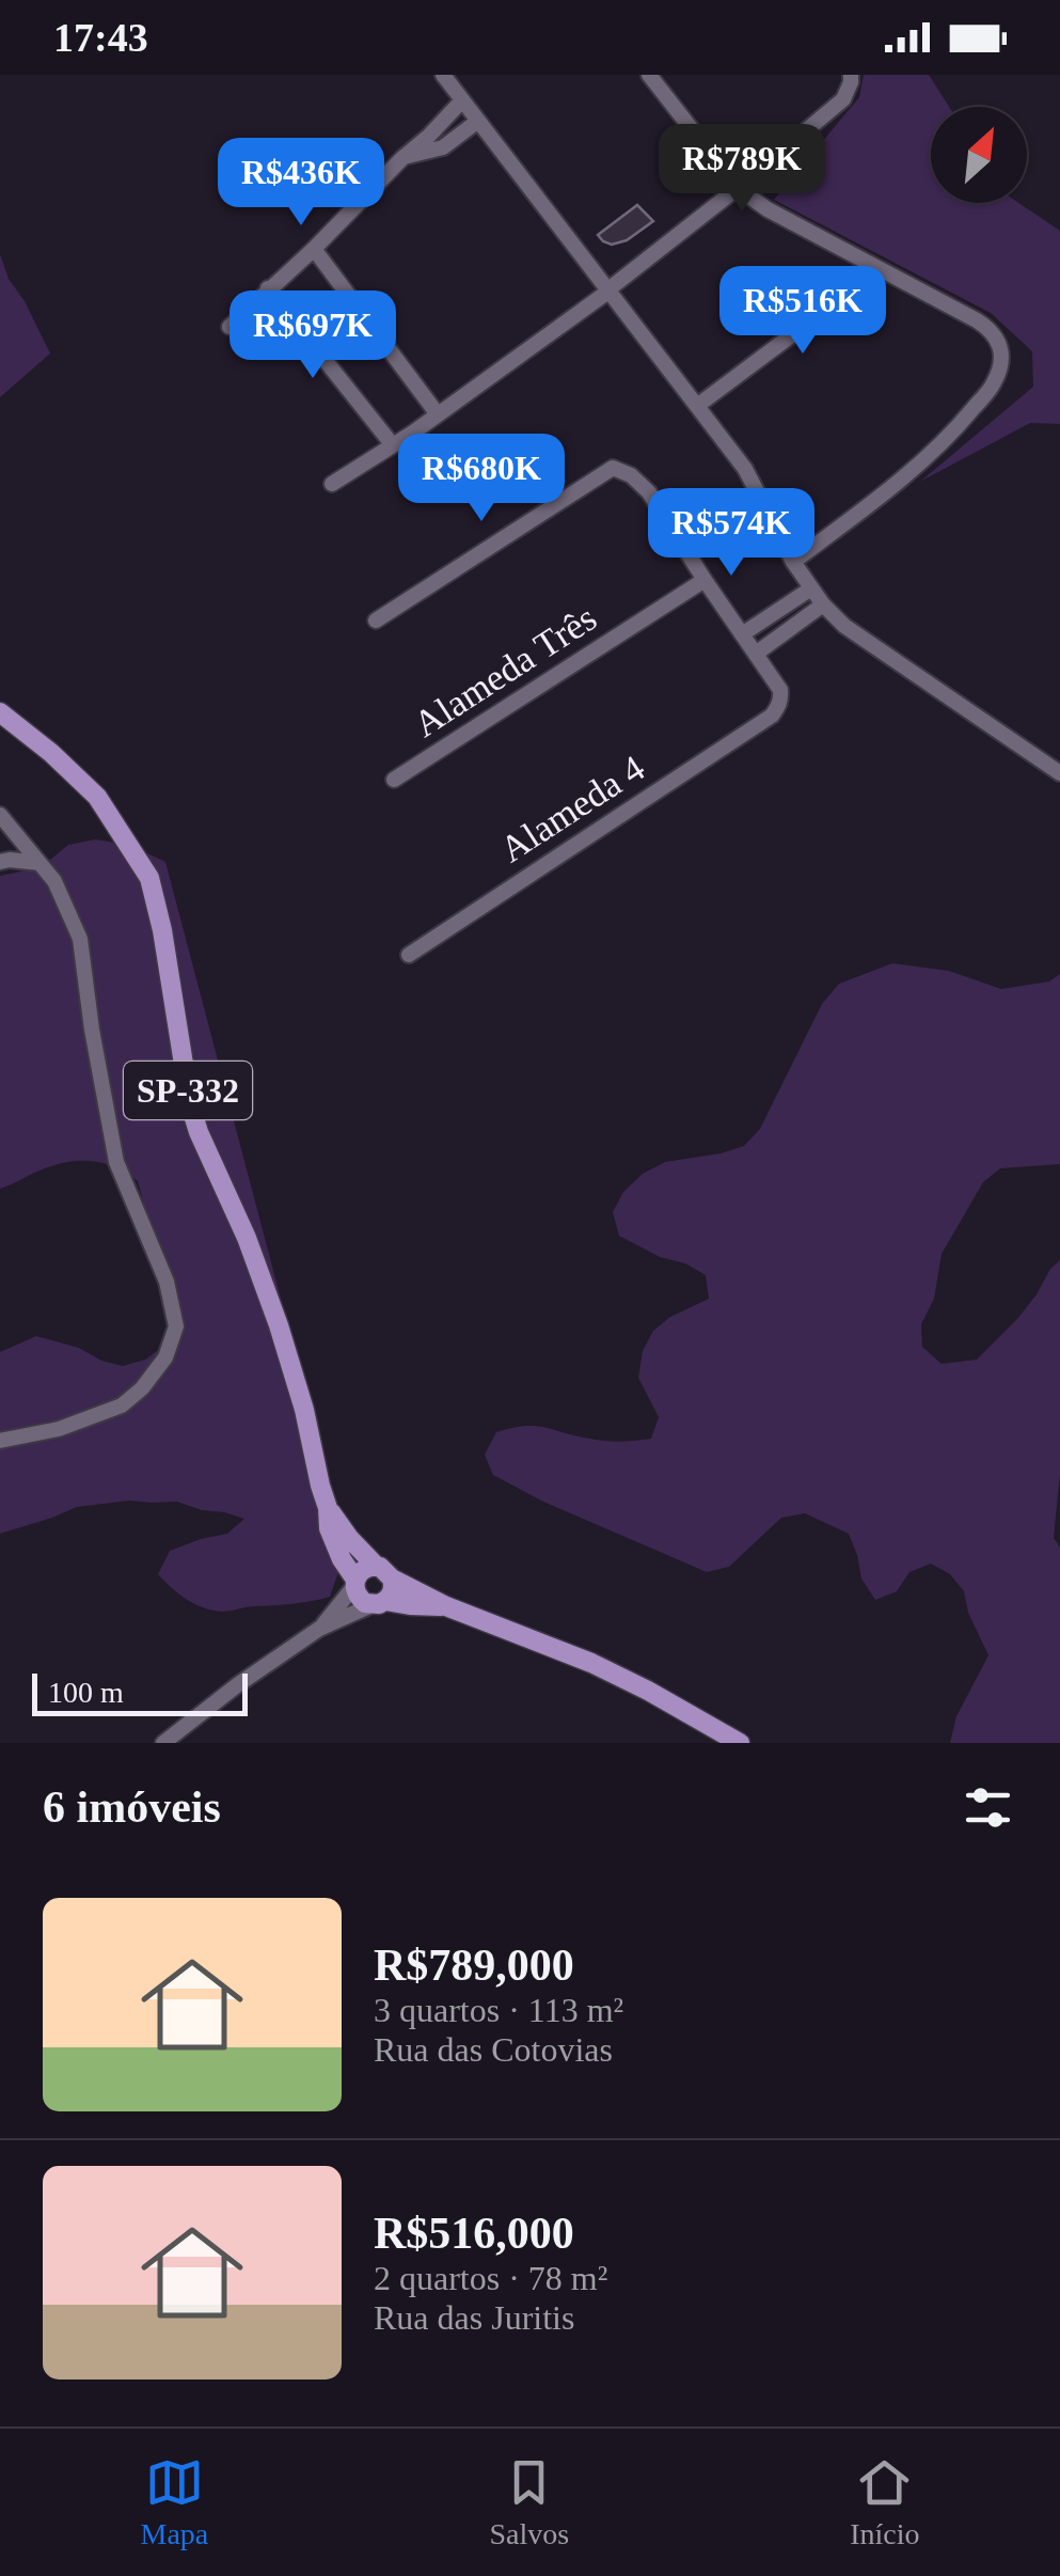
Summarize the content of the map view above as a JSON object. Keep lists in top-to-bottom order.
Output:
{
  "streets": {
    "main road": ["SP-332"],
    "street": ["Alameda Três", "Alameda 4"]
  },
  "scale_bar": "100 m",
  "north": "top right",
  "page": {
    "status": "17:43",
    "price": [
      "R$789K",
      "R$436K",
      "R$516K",
      "R$697K",
      "R$680K",
      "R$574K"
    ],
    "scale": "100 m",
    "heading": "6 imóveis",
    "list": [
      {
        "name": "R$789,000",
        "note": "3 quartos · 113 m² · Rua das Cotovias"
      },
      {
        "name": "R$516,000",
        "note": "2 quartos · 78 m² · Rua das Juritis"
      }
    ],
    "tabs": ["Mapa", "Salvos", "Início"]
  }
}
